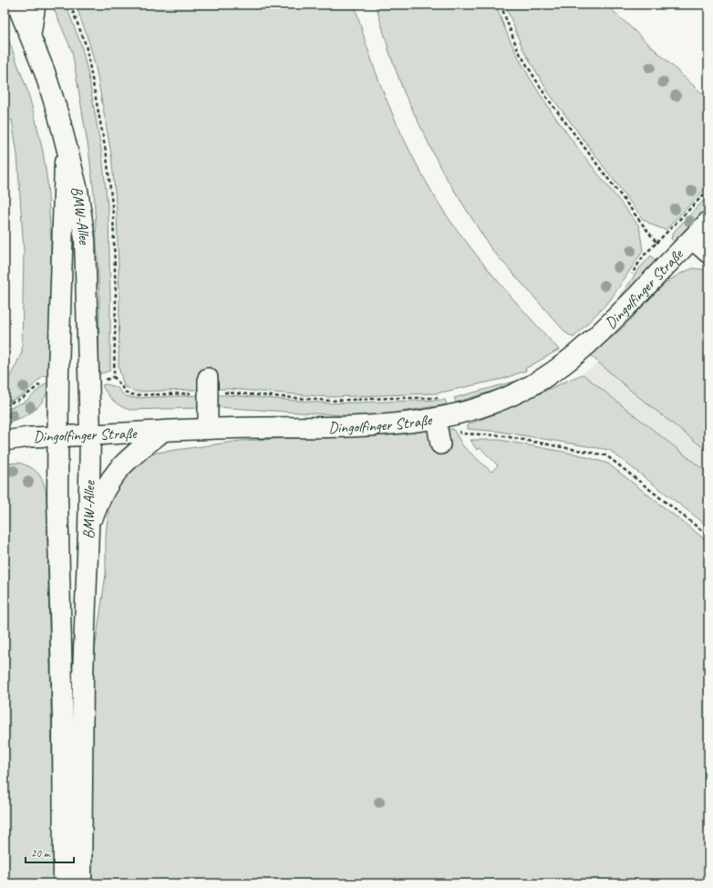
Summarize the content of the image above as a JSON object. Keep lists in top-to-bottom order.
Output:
{
  "streets": {
    "main road": ["BMW-Allee", "Dingolfinger Straße"]
  },
  "crossings": [
    ["BMW-Allee", "Dingolfinger Straße"]
  ],
  "scale_bar": "20 m"
}
